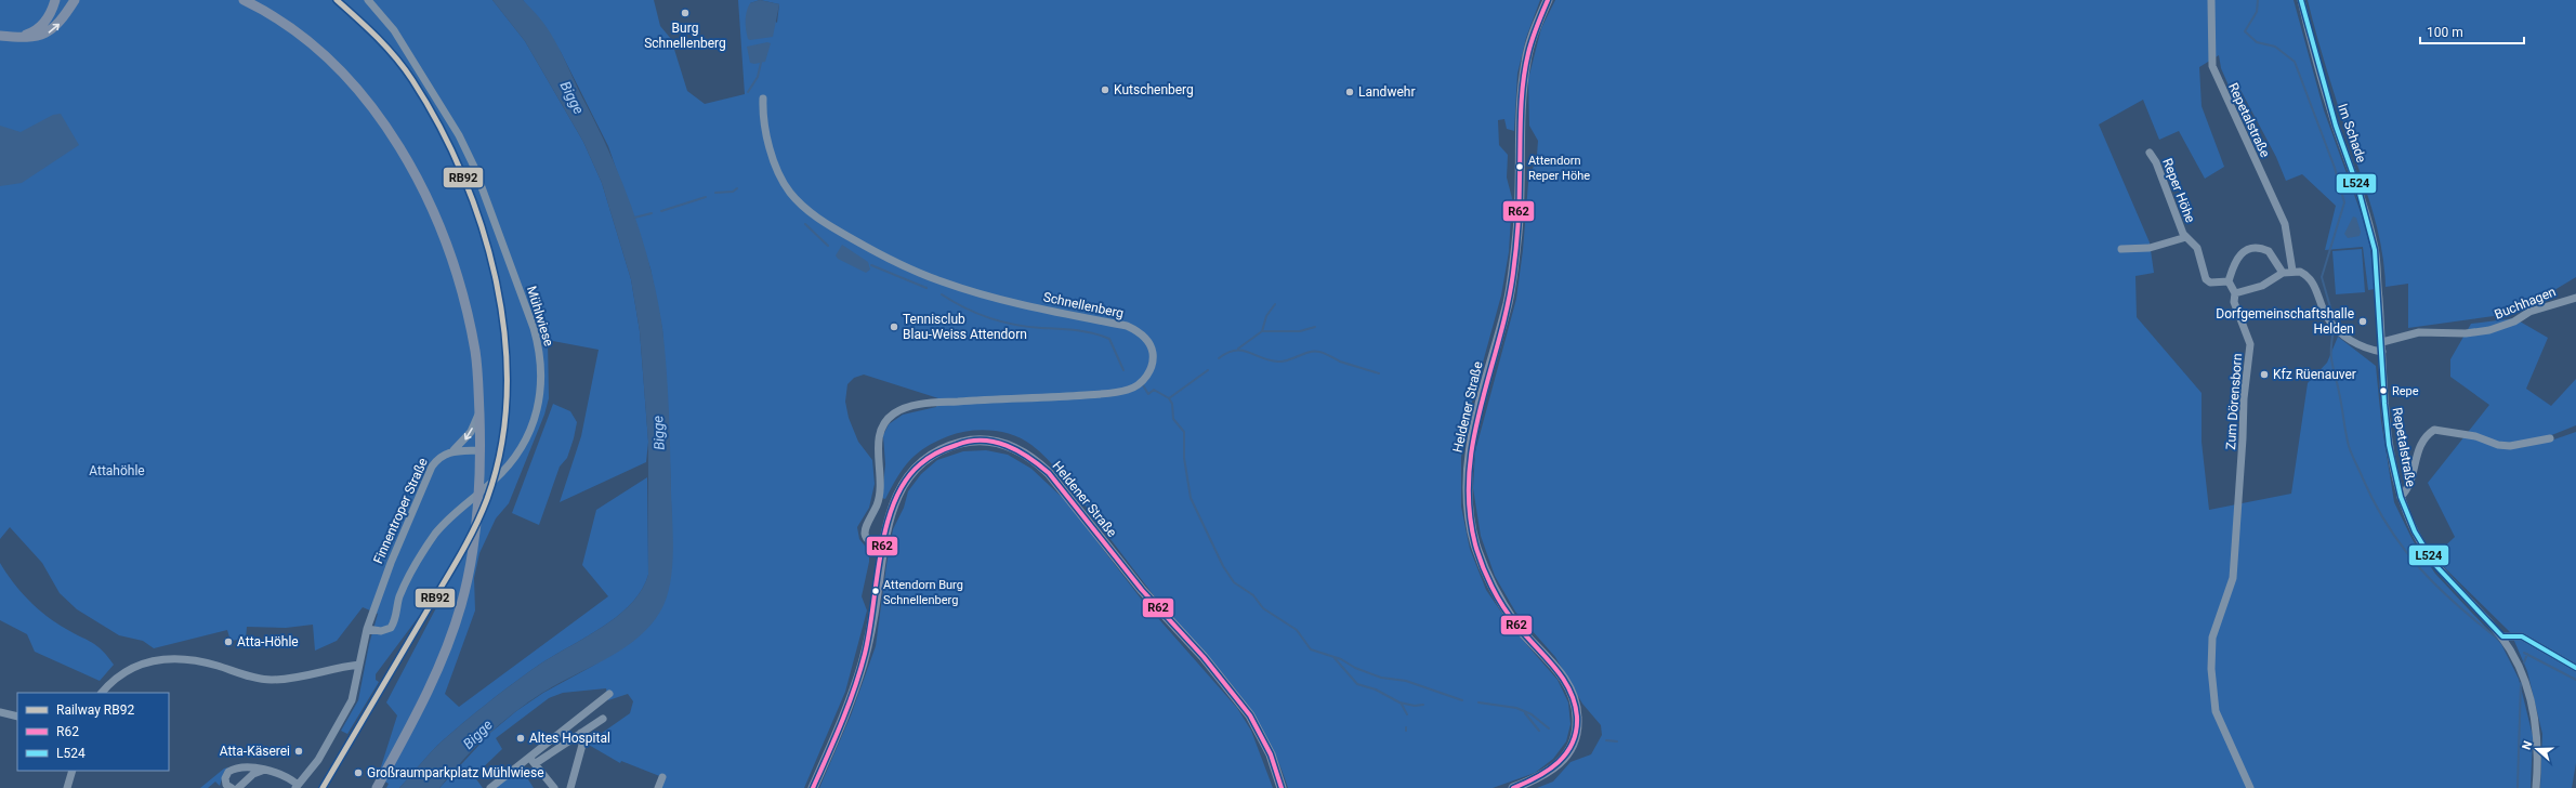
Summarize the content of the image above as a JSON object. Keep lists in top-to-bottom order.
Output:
{
  "streets": {
    "main road": ["Heldener Straße"],
    "street": [
      "Repetalstraße",
      "Im Schade",
      "Reper Höhe",
      "Buchhagen",
      "Schnellenberg",
      "Mühlwiese",
      "Zum Dörensborn",
      "Finnentroper Straße"
    ]
  },
  "crossings": [
    ["Repetalstraße", "Im Schade"],
    ["Im Schade", "Buchhagen"],
    ["Schnellenberg", "Heldener Straße"],
    ["Mühlwiese", "Finnentroper Straße"]
  ],
  "water": ["Bigge"],
  "parks": ["Attahöhle"],
  "places": [
    "Burg Schnellenberg",
    "Kutschenberg",
    "Landwehr",
    "Attendorn Reper Höhe",
    "Dorfgemeinschaftshalle Helden",
    "Tennisclub Blau-Weiss Attendorn",
    "Kfz Rüenauver",
    "Repe",
    "Attendorn Burg Schnellenberg",
    "Atta-Höhle",
    "Altes Hospital",
    "Atta-Käserei",
    "Großraumparkplatz Mühlwiese"
  ],
  "lines": ["rail line RB92", "transit line R62", "transit line L524"],
  "legend": ["Railway RB92", "R62", "L524"],
  "scale_bar": "100 m",
  "north": "left"
}
